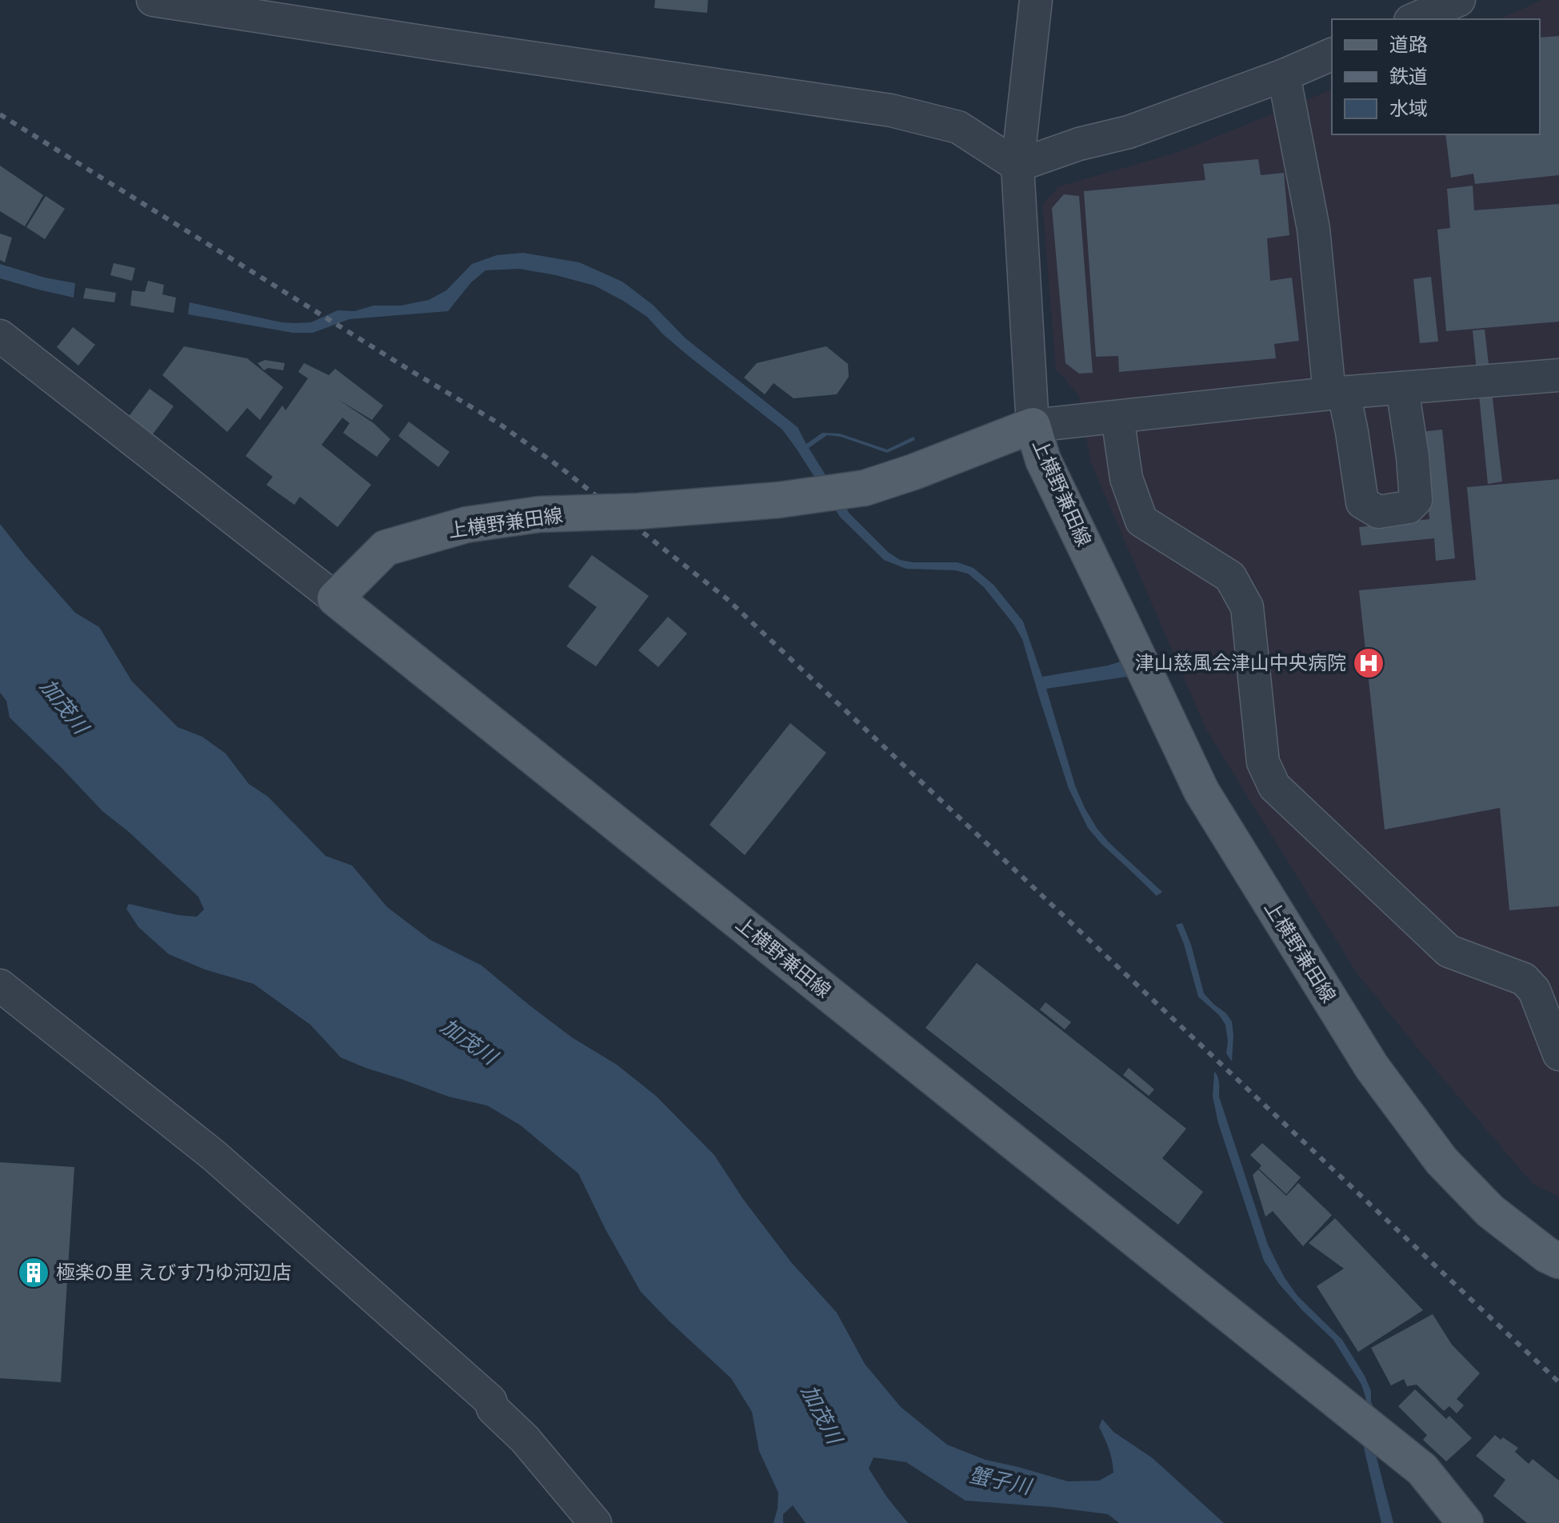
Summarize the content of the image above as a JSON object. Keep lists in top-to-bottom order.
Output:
{
  "streets": {
    "main road": ["上横野兼田線"]
  },
  "water": ["加茂川", "蟹子川"],
  "places": {
    "hospital": ["津山慈風会津山中央病院"],
    "building": ["極楽の里 えびす乃ゆ河辺店"]
  },
  "legend": ["道路", "鉄道", "水域"]
}
